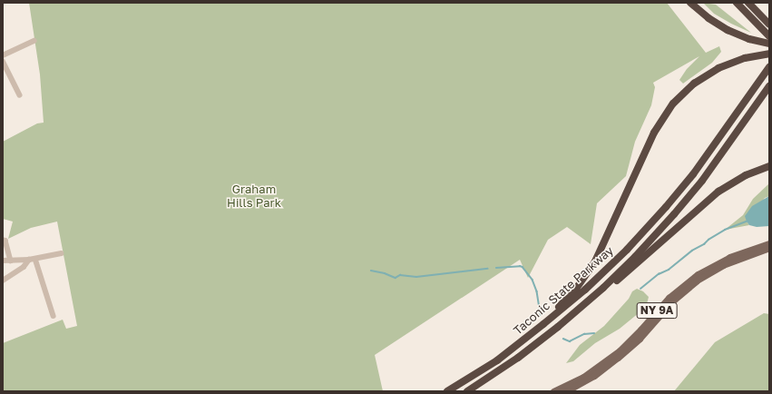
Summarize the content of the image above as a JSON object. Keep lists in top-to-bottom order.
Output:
{
  "streets": {
    "highway": ["Taconic State Parkway"],
    "main road": ["NY 9A"]
  },
  "parks": ["Graham Hills Park"]
}
